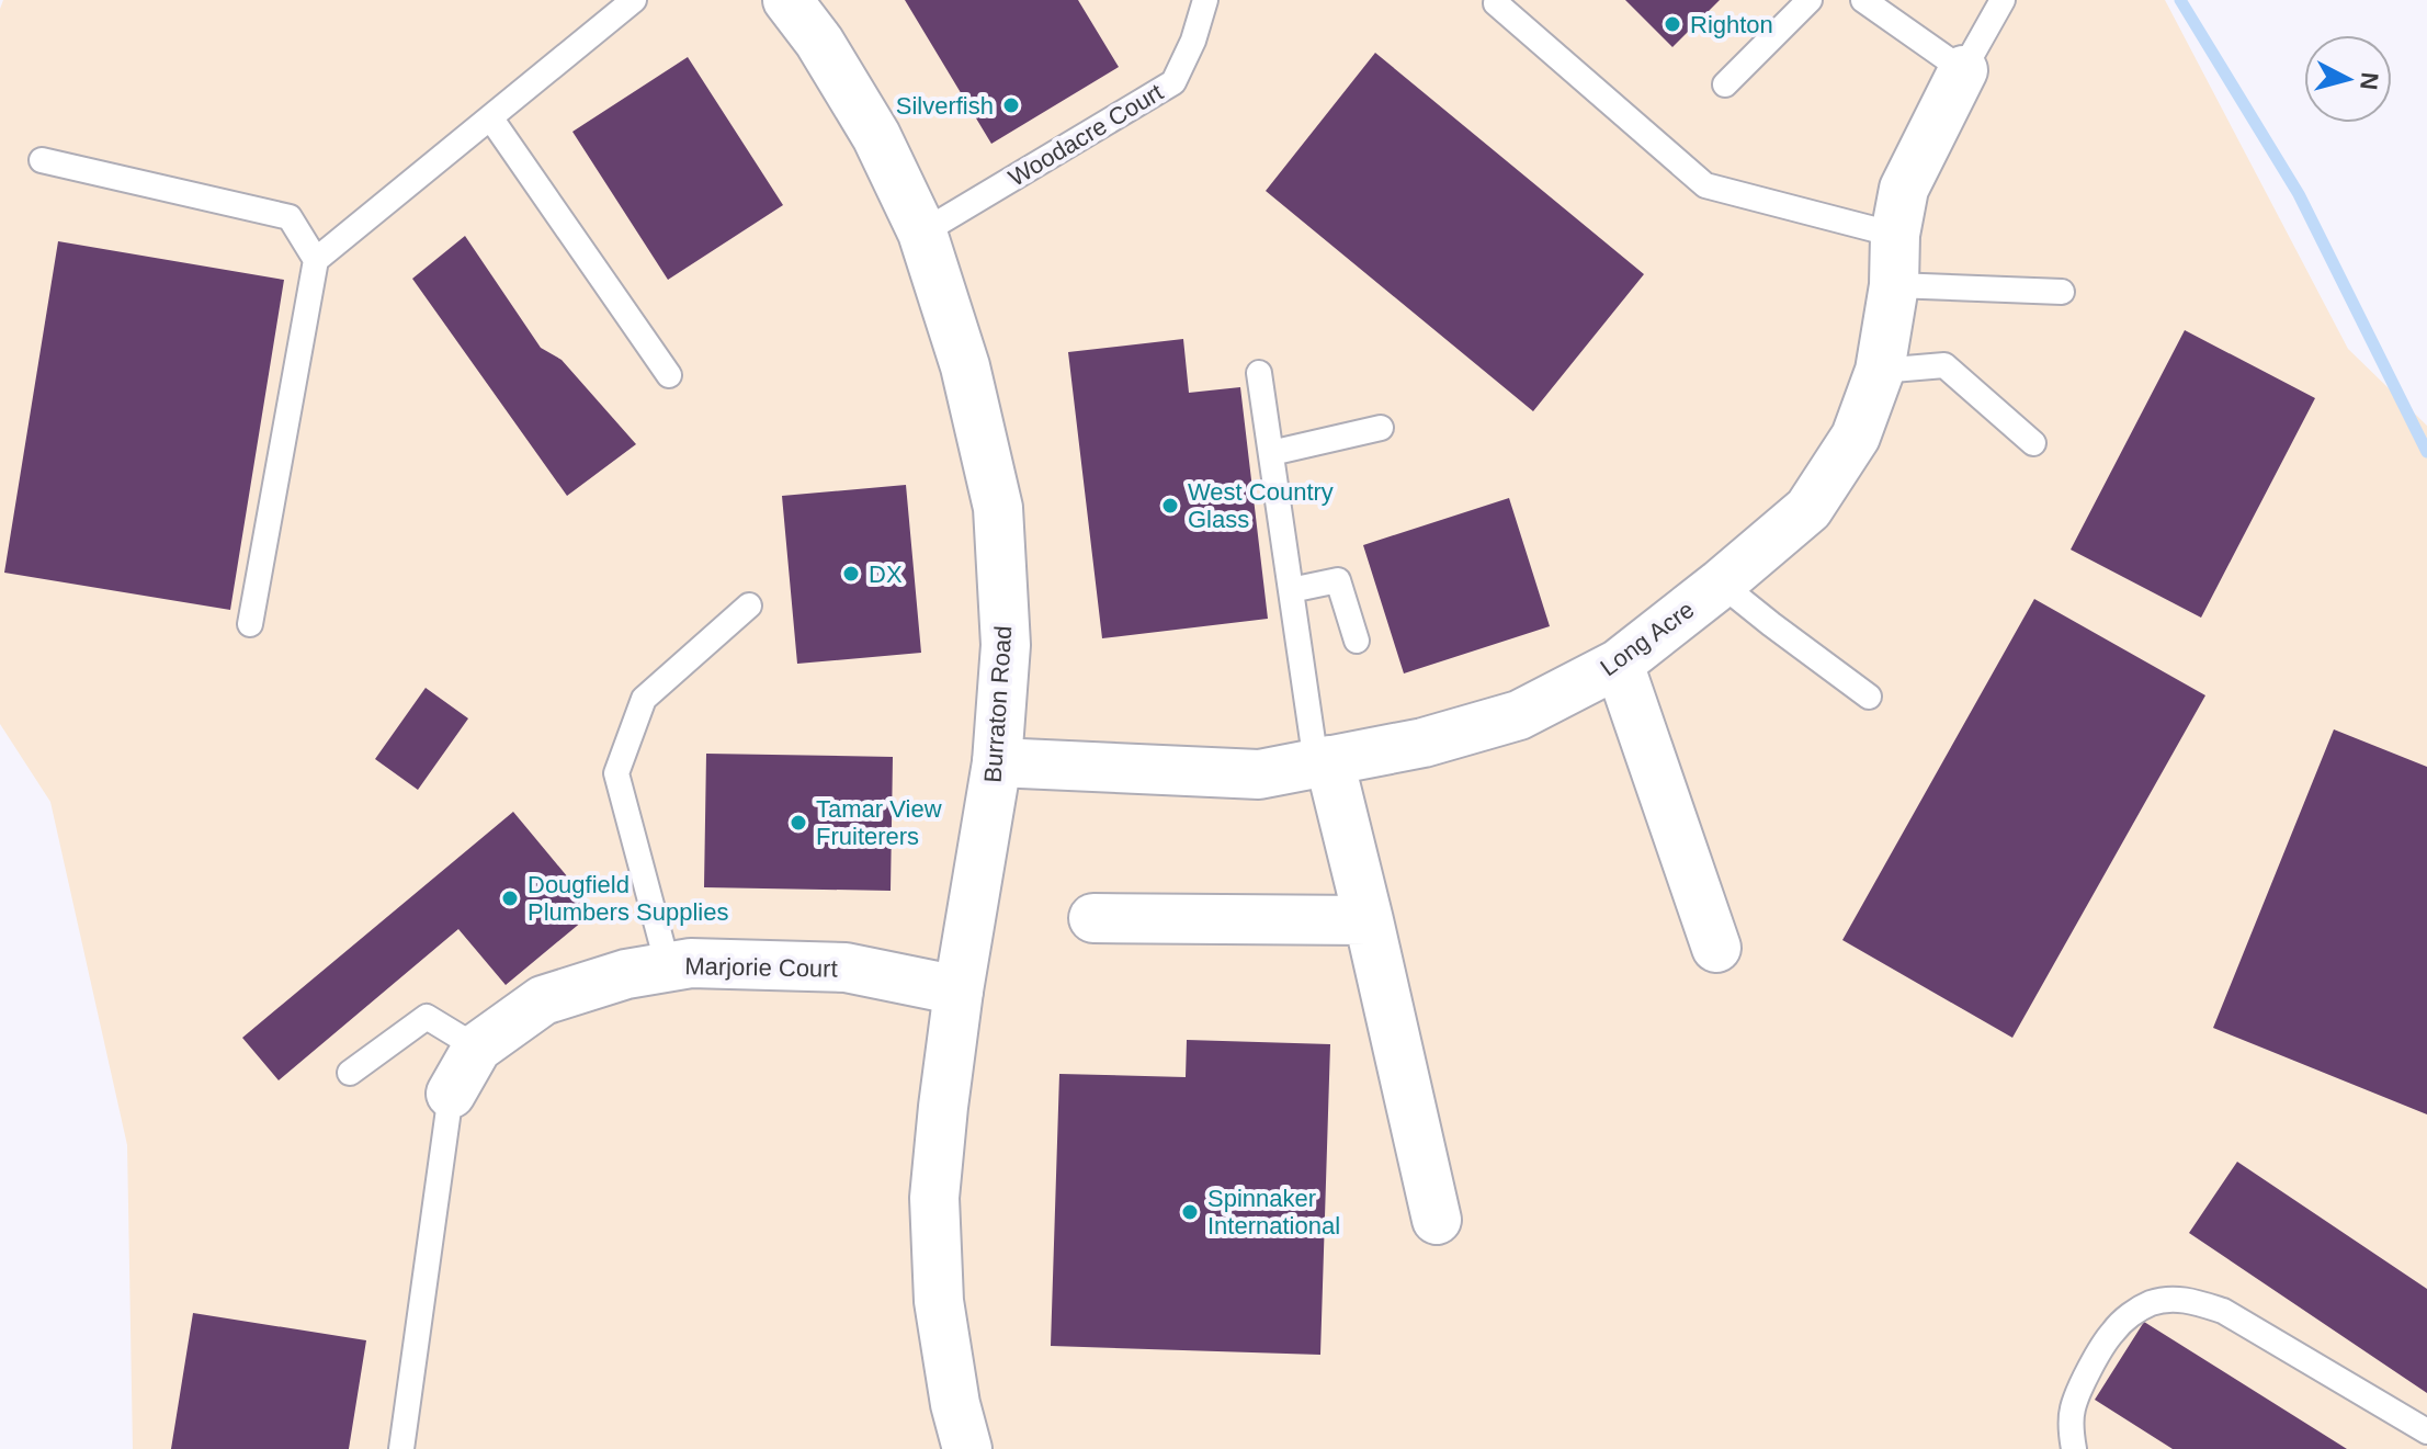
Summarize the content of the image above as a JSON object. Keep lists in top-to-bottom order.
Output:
{
  "streets": {
    "street": ["Long Acre", "Burraton Road", "Marjorie Court"],
    "lane": ["Woodacre Court"]
  },
  "crossings": [
    ["Woodacre Court", "Burraton Road"],
    ["Long Acre", "Burraton Road"],
    ["Burraton Road", "Marjorie Court"]
  ],
  "places": [
    "Righton",
    "Silverfish",
    "West Country Glass",
    "DX",
    "Tamar View Fruiterers",
    "Dougfield Plumbers Supplies",
    "Spinnaker International"
  ],
  "north": "right"
}
